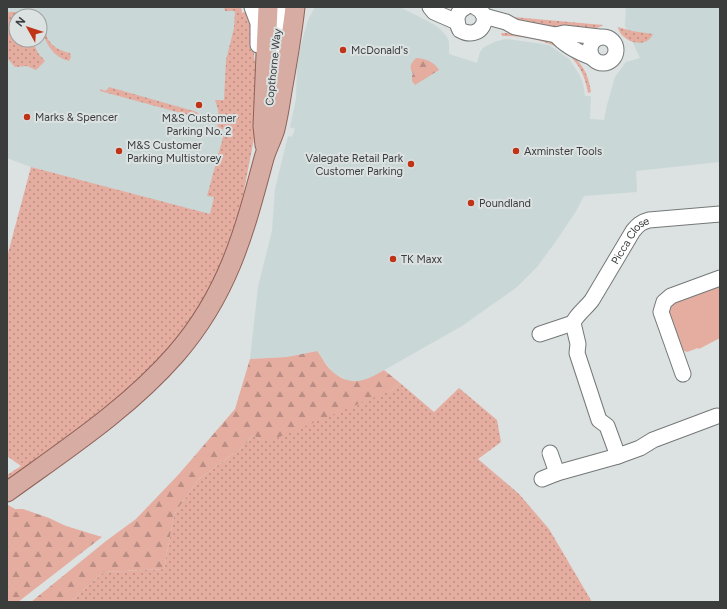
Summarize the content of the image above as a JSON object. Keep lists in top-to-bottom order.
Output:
{
  "streets": {
    "street": ["Copthorne Way", "Picca Close"]
  },
  "places": [
    "McDonald's",
    "M&S Customer Parking No. 2",
    "Marks & Spencer",
    "M&S Customer Parking Multistorey",
    "Axminster Tools",
    "Valegate Retail Park Customer Parking",
    "Poundland",
    "TK Maxx"
  ],
  "north": "top left"
}
